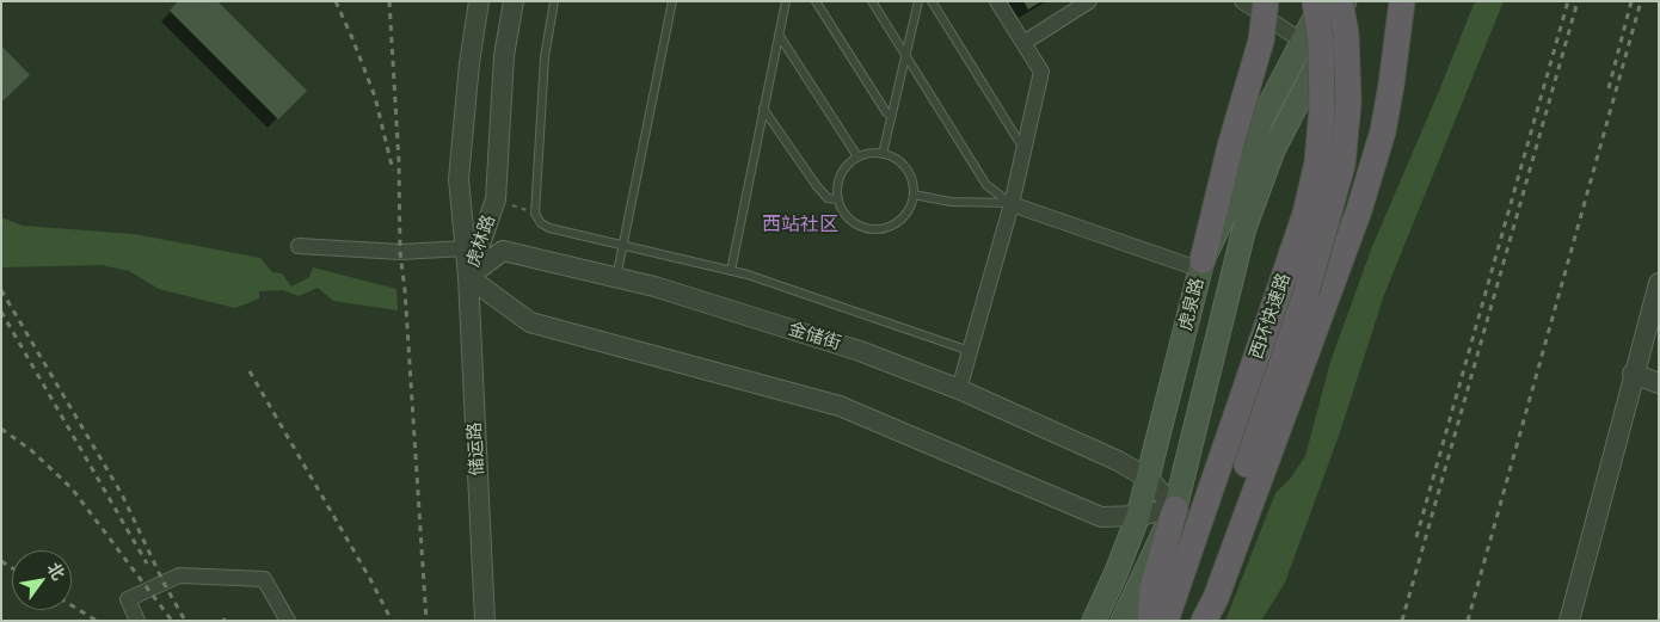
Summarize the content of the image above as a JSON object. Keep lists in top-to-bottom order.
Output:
{
  "streets": {
    "highway": ["西环快速路"],
    "main road": ["虎泉路"],
    "street": ["虎林路", "金储街", "储运路"]
  },
  "crossings": [
    ["虎林路", "金储街"],
    ["虎林路", "储运路"],
    ["虎泉路", "金储街"],
    ["金储街", "储运路"]
  ],
  "districts": ["西站社区"],
  "north": "top right"
}
